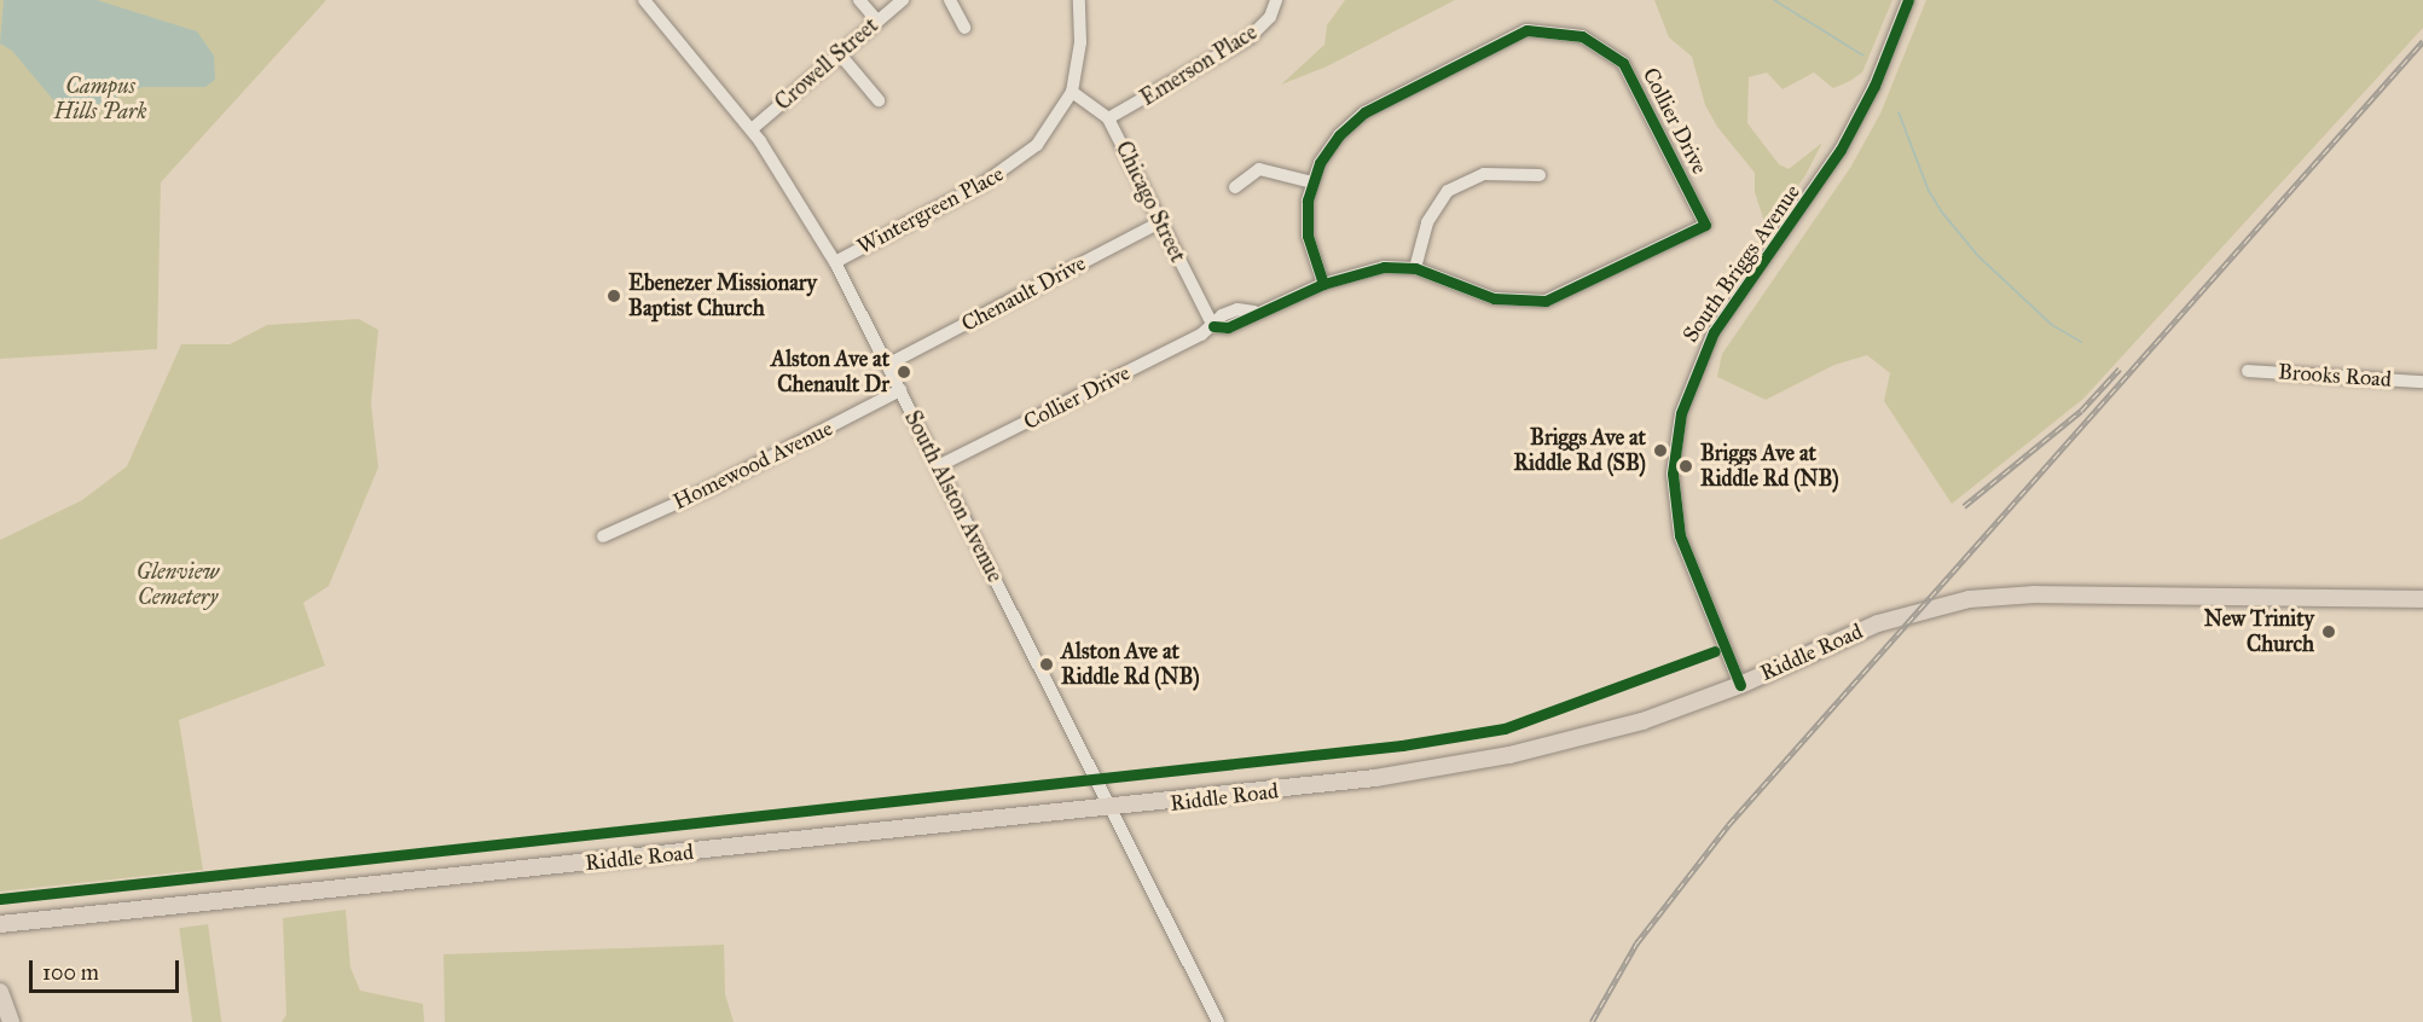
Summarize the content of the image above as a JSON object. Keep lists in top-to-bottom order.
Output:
{
  "streets": {
    "main road": ["Riddle Road"],
    "street": [
      "Crowell Street",
      "Emerson Place",
      "Collier Drive",
      "Chicago Street",
      "Wintergreen Place",
      "South Briggs Avenue",
      "Chenault Drive",
      "Brooks Road",
      "Homewood Avenue",
      "South Alston Avenue"
    ]
  },
  "crossings": [
    ["Crowell Street", "South Alston Avenue"],
    ["Emerson Place", "Chicago Street"],
    ["Collier Drive", "Chicago Street"],
    ["Collier Drive", "South Alston Avenue"],
    ["Chicago Street", "Wintergreen Place"],
    ["Chicago Street", "Chenault Drive"],
    ["Wintergreen Place", "South Alston Avenue"],
    ["South Briggs Avenue", "Riddle Road"],
    ["Chenault Drive", "South Alston Avenue"],
    ["Homewood Avenue", "South Alston Avenue"],
    ["South Alston Avenue", "Riddle Road"]
  ],
  "parks": ["Campus Hills Park", "Glenview Cemetery"],
  "places": [
    "Ebenezer Missionary Baptist Church",
    "Alston Ave at Chenault Dr",
    "Briggs Ave at Riddle Rd (SB)",
    "Briggs Ave at Riddle Rd (NB)",
    "New Trinity Church",
    "Alston Ave at Riddle Rd (NB)"
  ],
  "scale_bar": "100 m"
}
